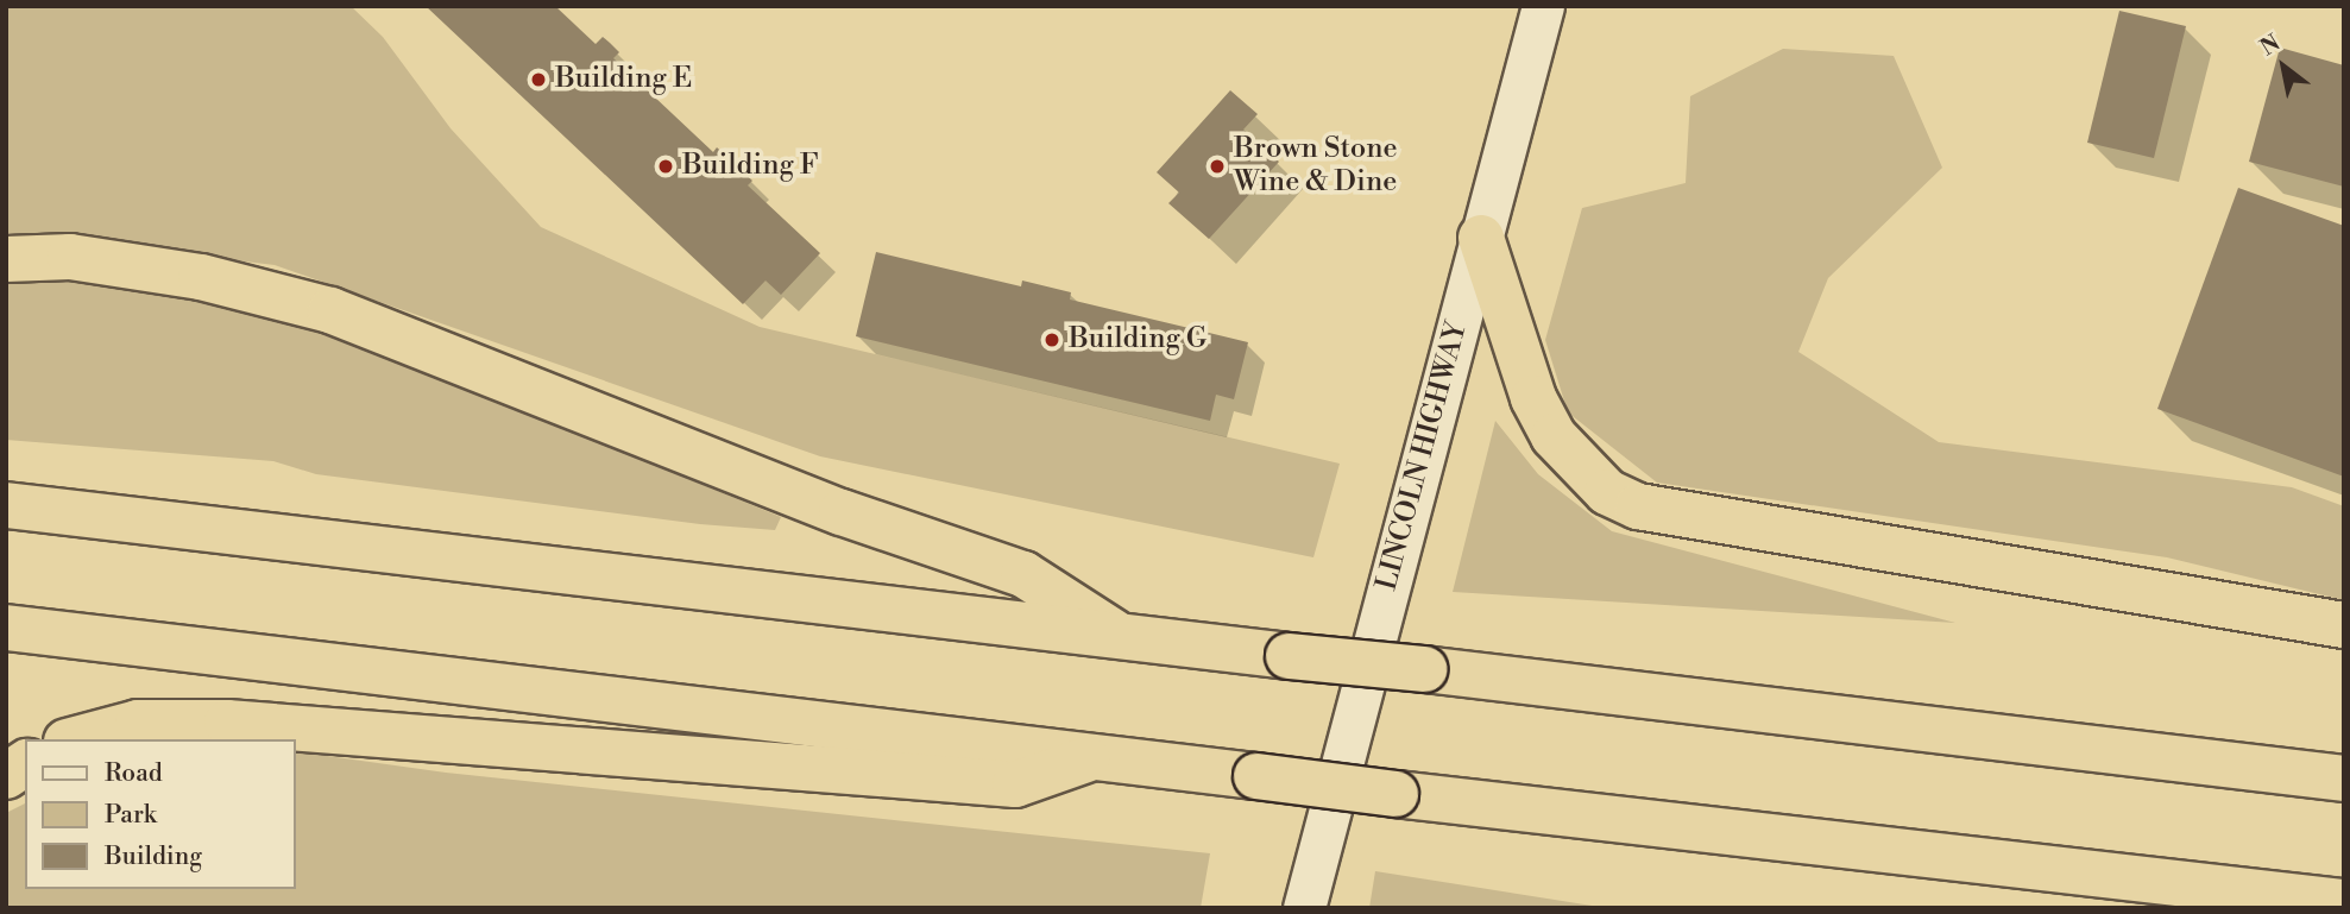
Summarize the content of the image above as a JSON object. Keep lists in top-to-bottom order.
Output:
{
  "streets": {
    "street": ["LINCOLN HIGHWAY"]
  },
  "places": [
    "Building E",
    "Building F",
    "Brown Stone Wine & Dine",
    "Building G"
  ],
  "legend": ["Road", "Park", "Building"],
  "north": "top left"
}
